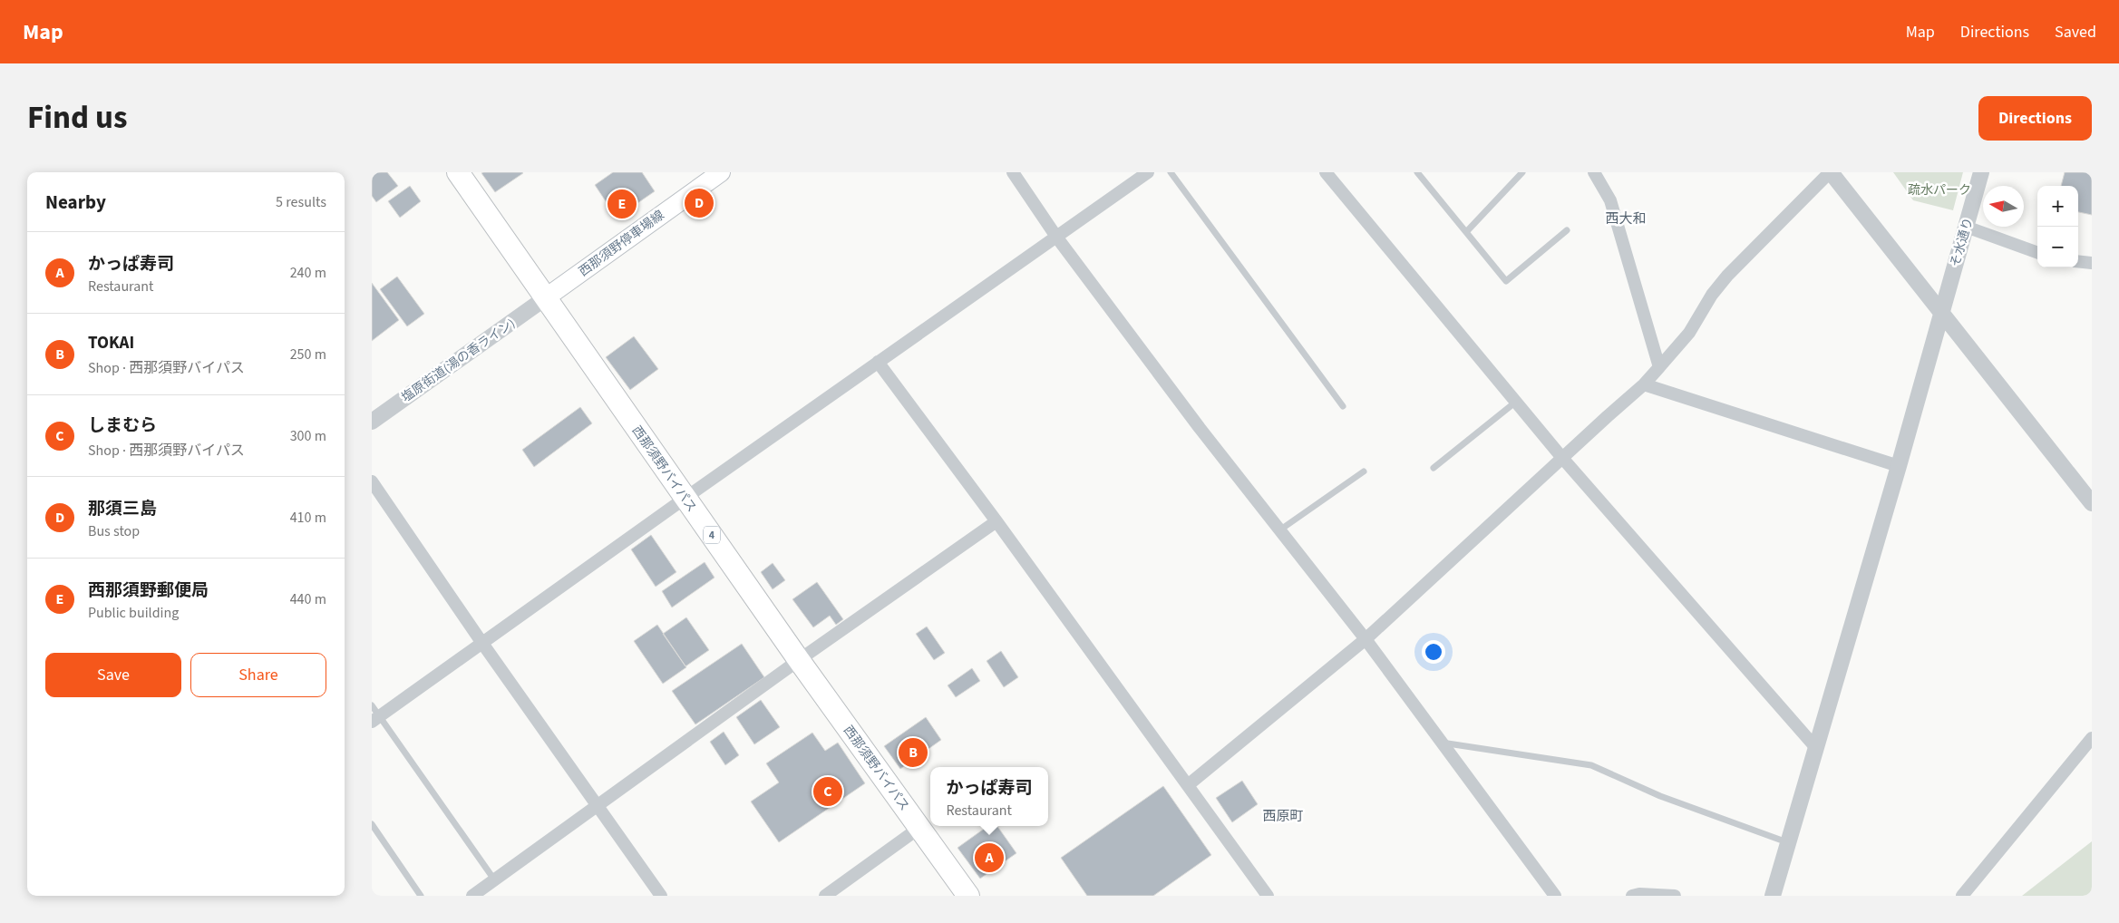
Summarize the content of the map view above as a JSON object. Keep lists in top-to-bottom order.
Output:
{
  "streets": {
    "highway": ["西那須野バイパス", "4"],
    "main road": ["西那須野停車場線"],
    "street": ["そ水通り", "塩原街道(湯の香ライン)"]
  },
  "crossings": [
    ["西那須野停車場線", "塩原街道(湯の香ライン)"],
    ["西那須野停車場線", "西那須野バイパス"],
    ["塩原街道(湯の香ライン)", "西那須野バイパス"]
  ],
  "districts": ["西大和", "西原町"],
  "parks": ["疏水パーク"],
  "north": "left",
  "page": {
    "header": "Map",
    "nav": ["Map", "Directions", "Saved"],
    "title": "Find us",
    "buttons": [
      "Directions",
      ["Save", "Share"]
    ],
    "heading": ["Nearby", "5 results"],
    "map_buttons": ["+", "−"],
    "pins": [
      "D",
      "E",
      "B",
      "C",
      "A"
    ],
    "list": [
      {
        "mark": "A",
        "name": "かっぱ寿司",
        "note": "Restaurant",
        "value": "240 m"
      },
      {
        "mark": "B",
        "name": "TOKAI",
        "note": "Shop · 西那須野バイパス",
        "value": "250 m"
      },
      {
        "mark": "C",
        "name": "しまむら",
        "note": "Shop · 西那須野バイパス",
        "value": "300 m"
      },
      {
        "mark": "D",
        "name": "那須三島",
        "note": "Bus stop",
        "value": "410 m"
      },
      {
        "mark": "E",
        "name": "西那須野郵便局",
        "note": "Public building",
        "value": "440 m"
      }
    ],
    "popup": ["かっぱ寿司", "Restaurant"]
  }
}
